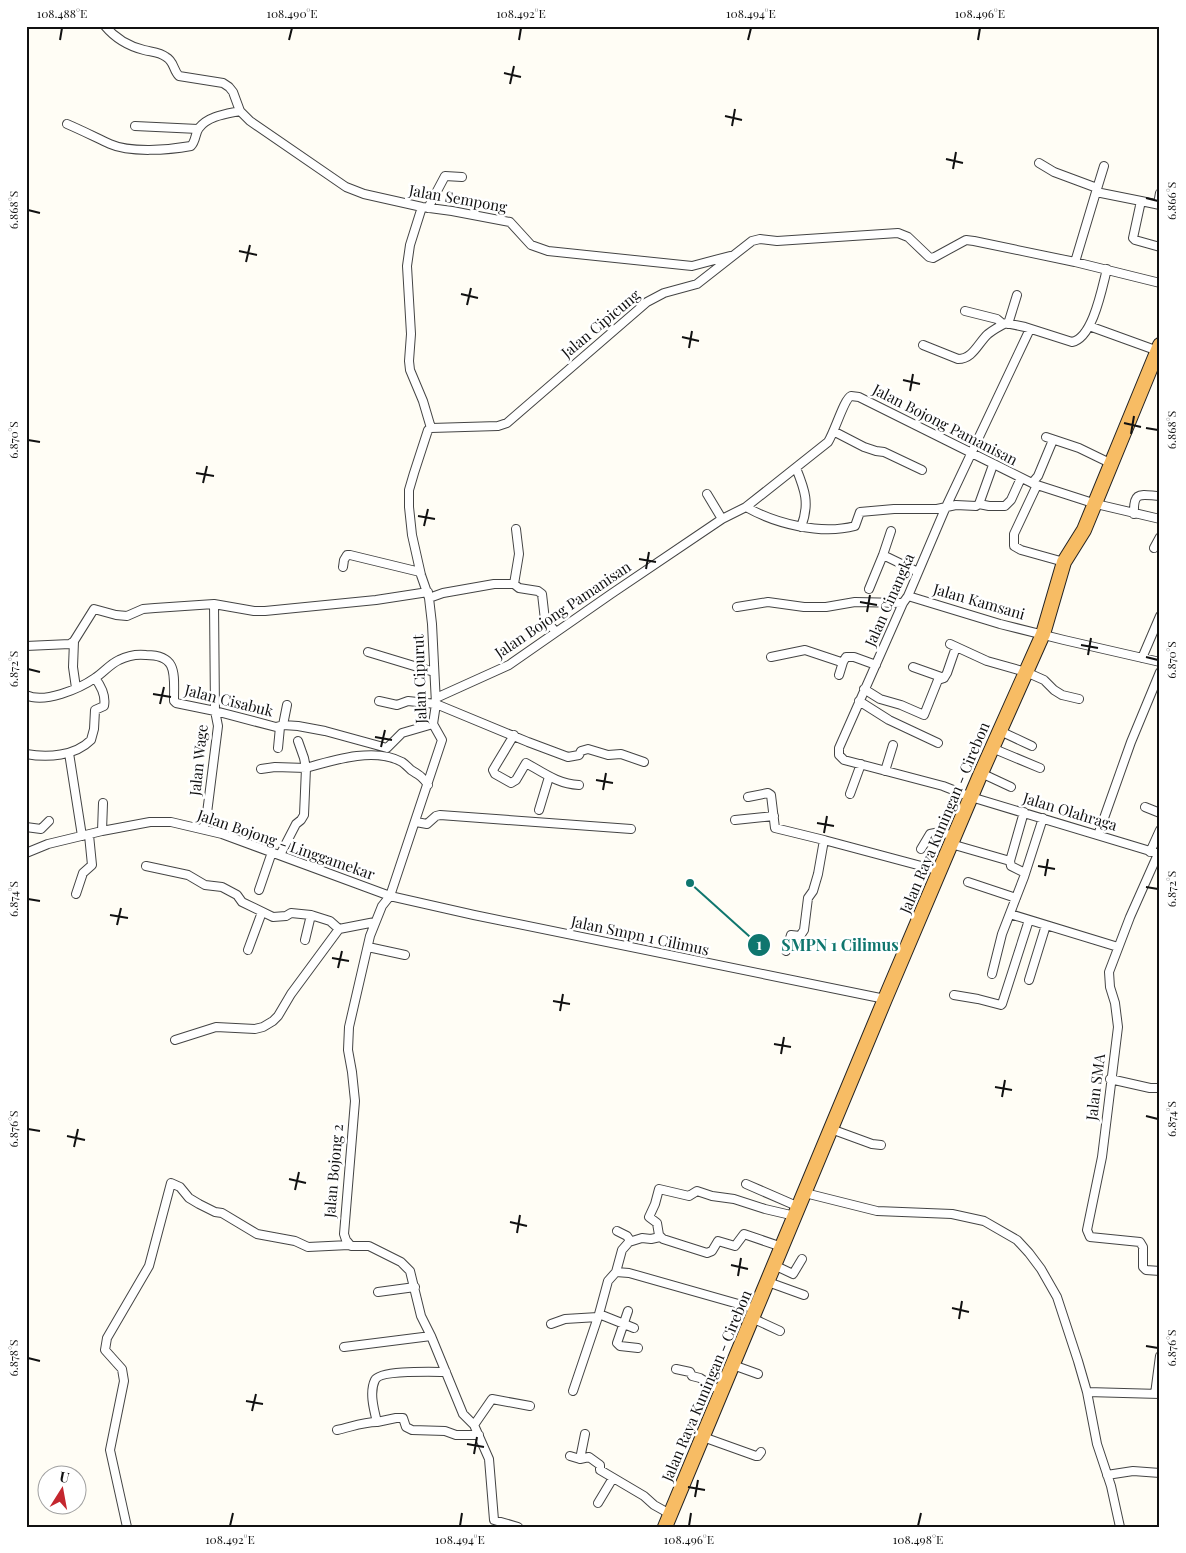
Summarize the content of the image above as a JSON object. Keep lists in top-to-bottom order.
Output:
{
  "streets": {
    "highway": ["Jalan Raya Kuningan - Cirebon"],
    "street": [
      "Jalan Sempong",
      "Jalan Cipicung",
      "Jalan Bojong Pamanisan",
      "Jalan Cinangka",
      "Jalan Kamsani",
      "Jalan Cipurut",
      "Jalan Cisabuk",
      "Jalan Wage",
      "Jalan Olahraga",
      "Jalan Bojong - Linggamekar",
      "Jalan Smpn 1 Cilimus",
      "Jalan SMA",
      "Jalan Bojong 2"
    ]
  },
  "crossings": [
    ["Jalan Sempong", "Jalan Cipicung"],
    ["Jalan Cipicung", "Jalan Cipurut"],
    ["Jalan Bojong Pamanisan", "Jalan Cinangka"],
    ["Jalan Bojong Pamanisan", "Jalan Cipurut"],
    ["Jalan Bojong Pamanisan", "Jalan Raya Kuningan - Cirebon"],
    ["Jalan Cinangka", "Jalan Kamsani"],
    ["Jalan Cinangka", "Jalan Olahraga"],
    ["Jalan Cinangka", "Jalan Raya Kuningan - Cirebon"],
    ["Jalan Kamsani", "Jalan Raya Kuningan - Cirebon"],
    ["Jalan Cipurut", "Jalan Cisabuk"],
    ["Jalan Cipurut", "Jalan Bojong - Linggamekar"],
    ["Jalan Cipurut", "Jalan Smpn 1 Cilimus"],
    ["Jalan Cipurut", "Jalan Bojong 2"],
    ["Jalan Cisabuk", "Jalan Wage"],
    ["Jalan Wage", "Jalan Bojong - Linggamekar"],
    ["Jalan Olahraga", "Jalan Raya Kuningan - Cirebon"],
    ["Jalan Olahraga", "Jalan SMA"],
    ["Jalan Raya Kuningan - Cirebon", "Jalan Smpn 1 Cilimus"],
    ["Jalan Bojong - Linggamekar", "Jalan Smpn 1 Cilimus"],
    ["Jalan Bojong - Linggamekar", "Jalan Bojong 2"],
    ["Jalan Smpn 1 Cilimus", "Jalan Bojong 2"]
  ],
  "places": ["SMPN 1 Cilimus"],
  "north": "top",
  "coordinates": [
    "108.488°E",
    "108.490°E",
    "108.492°E",
    "108.494°E",
    "108.496°E",
    "6.866°S",
    "6.868°S",
    "6.870°S",
    "6.872°S",
    "6.874°S",
    "6.876°S",
    "6.878°S",
    "108.498°E"
  ]
}
